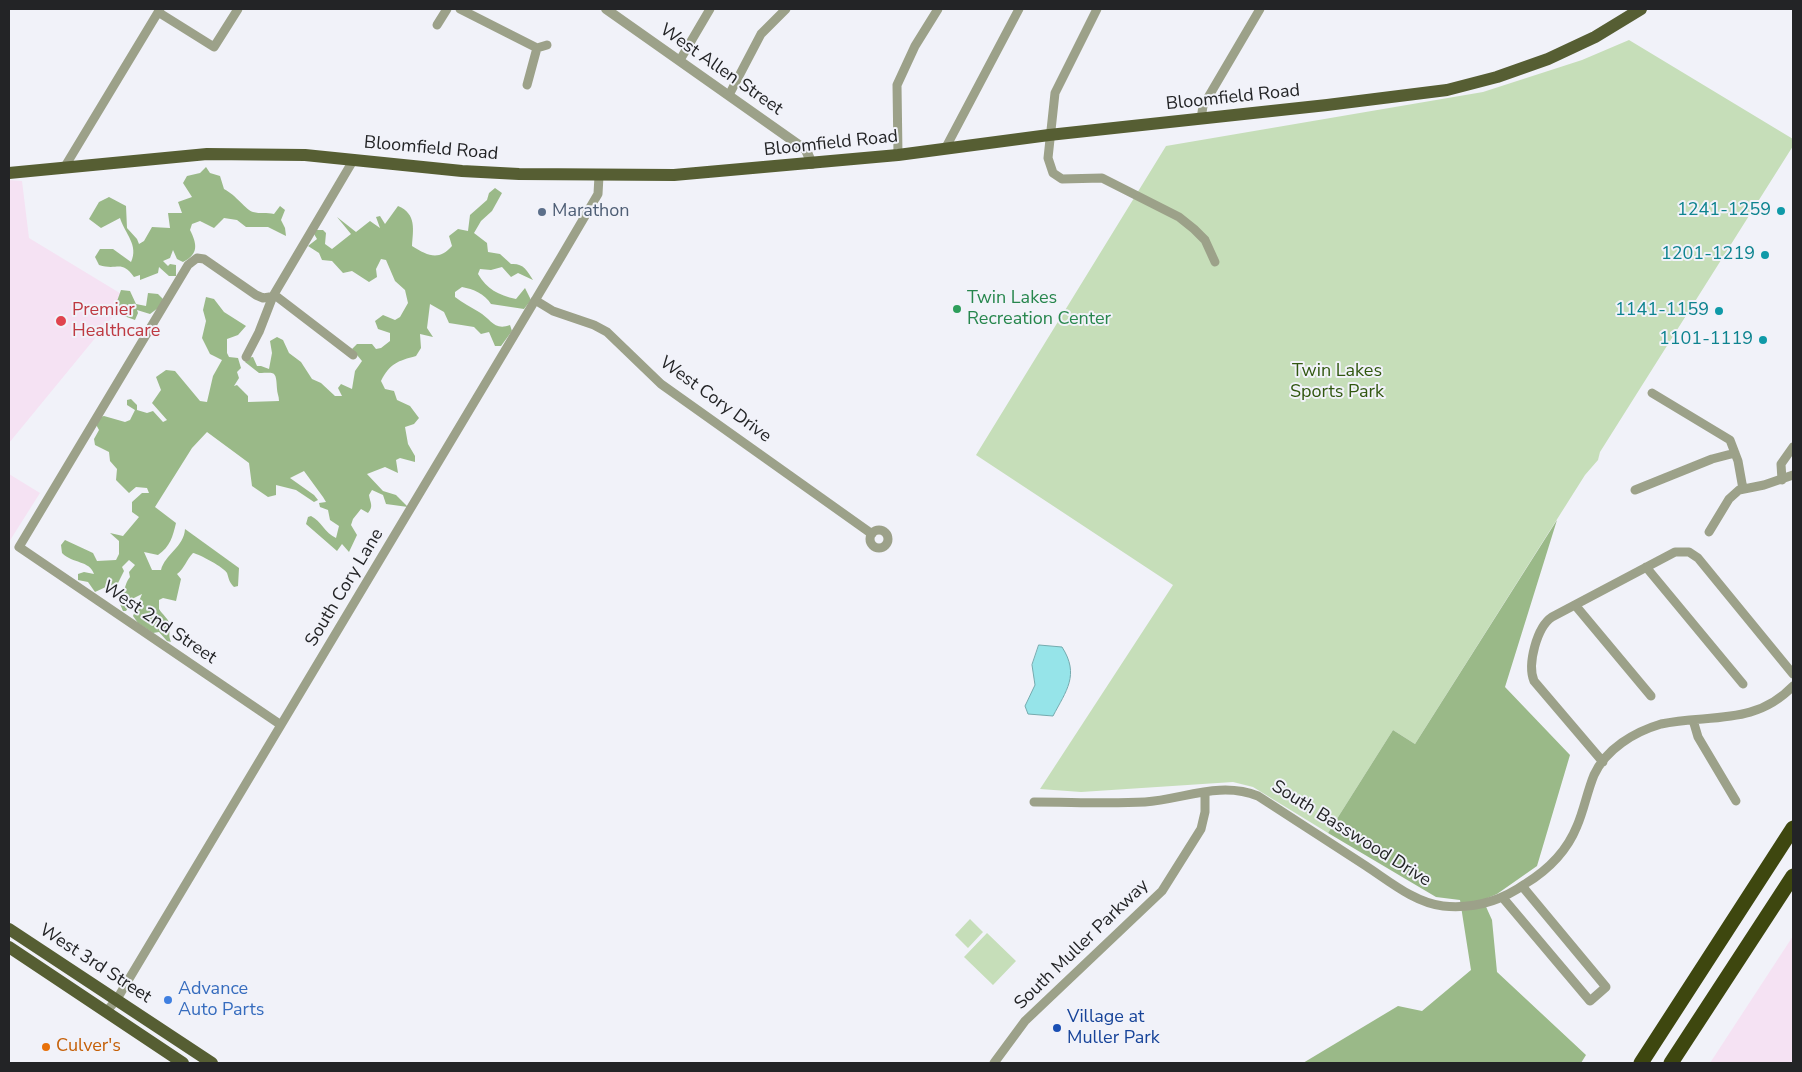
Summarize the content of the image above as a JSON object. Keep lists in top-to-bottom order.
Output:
{
  "streets": {
    "main road": ["Bloomfield Road", "West 3rd Street"],
    "street": [
      "West Allen Street",
      "West Cory Drive",
      "South Cory Lane",
      "West 2nd Street",
      "South Basswood Drive",
      "South Muller Parkway"
    ]
  },
  "crossings": [
    ["West Allen Street", "Bloomfield Road"],
    ["Bloomfield Road", "South Cory Lane"],
    ["West Cory Drive", "South Cory Lane"],
    ["South Cory Lane", "West 2nd Street"],
    ["South Cory Lane", "West 3rd Street"],
    ["South Basswood Drive", "South Muller Parkway"]
  ],
  "parks": ["Twin Lakes Sports Park"],
  "places": [
    "1241-1259",
    "Marathon",
    "1201-1219",
    "Twin Lakes Recreation Center",
    "1141-1159",
    "Premier Healthcare",
    "1101-1119",
    "Advance Auto Parts",
    "Village at Muller Park",
    "Culver's"
  ]
}
